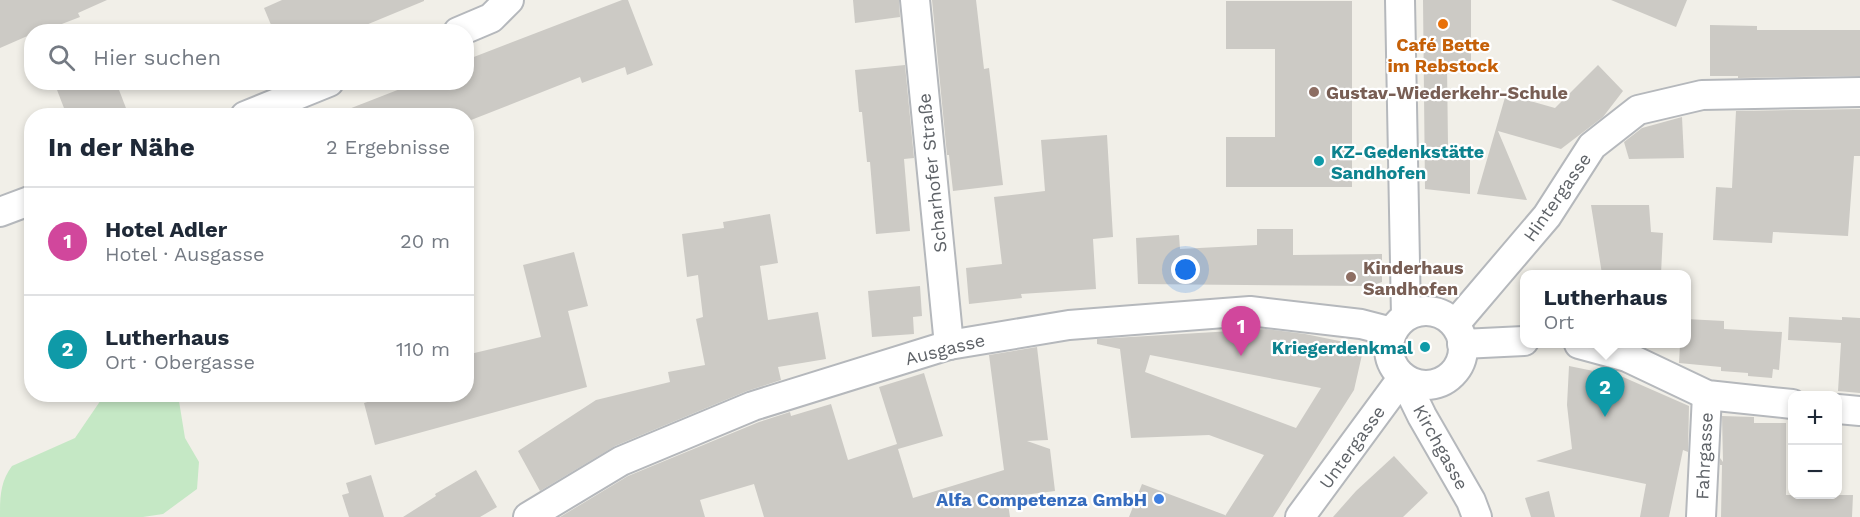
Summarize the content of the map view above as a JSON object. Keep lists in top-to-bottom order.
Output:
{
  "streets": {
    "street": [
      "Scharhofer Straße",
      "Hintergasse",
      "Ausgasse",
      "Untergasse",
      "Kirchgasse",
      "Fahrgasse"
    ]
  },
  "crossings": [
    ["Scharhofer Straße", "Ausgasse"],
    ["Hintergasse", "Ausgasse"],
    ["Hintergasse", "Untergasse"],
    ["Hintergasse", "Kirchgasse"],
    ["Ausgasse", "Untergasse"],
    ["Ausgasse", "Kirchgasse"],
    ["Untergasse", "Kirchgasse"]
  ],
  "places": [
    "Café Bette im Rebstock",
    "Gustav-Wiederkehr-Schule",
    "KZ-Gedenkstätte Sandhofen",
    "Kinderhaus Sandhofen",
    "Kriegerdenkmal",
    "Alfa Competenza GmbH"
  ],
  "page": {
    "search": "Hier suchen",
    "heading": ["In der Nähe", "2 Ergebnisse"],
    "list": [
      {
        "mark": "1",
        "name": "Hotel Adler",
        "note": "Hotel · Ausgasse",
        "value": "20 m"
      },
      {
        "mark": "2",
        "name": "Lutherhaus",
        "note": "Ort · Obergasse",
        "value": "110 m"
      }
    ],
    "popup": ["Lutherhaus", "Ort"],
    "pins": ["1", "2"],
    "map_buttons": ["+", "−"]
  }
}
